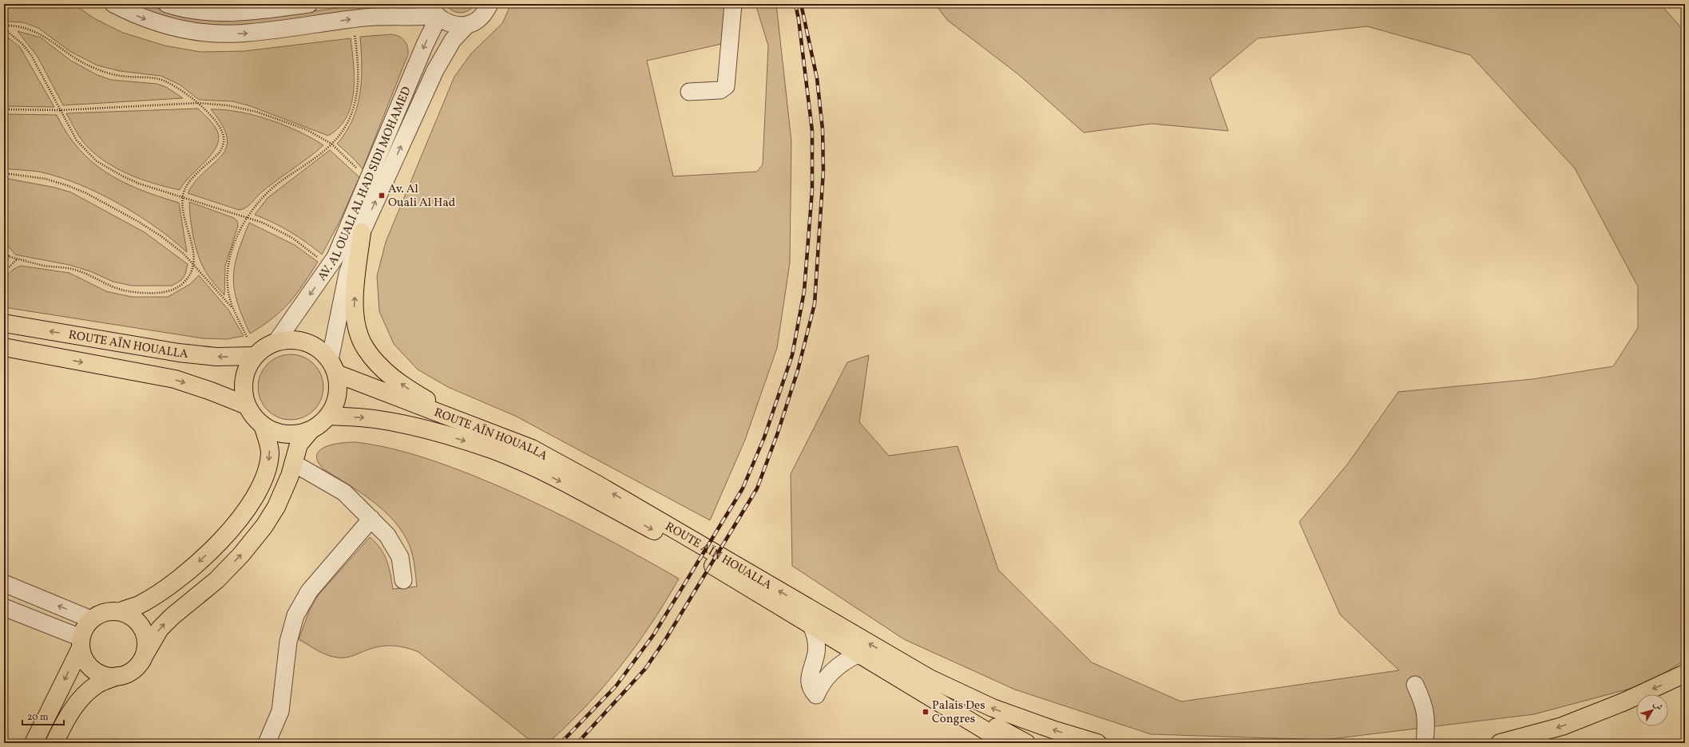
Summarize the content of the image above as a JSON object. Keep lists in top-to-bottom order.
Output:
{
  "streets": {
    "main road": ["ROUTE AÏN HOUALLA"],
    "street": ["AV. AL OUALI AL HAD SIDI MOHAMED"]
  },
  "crossings": [
    ["AV. AL OUALI AL HAD SIDI MOHAMED", "ROUTE AÏN HOUALLA"]
  ],
  "places": {
    "transit": ["Av. Al Ouali Al Had", "Palais Des Congres"]
  },
  "scale_bar": "20 m",
  "north": "top right"
}
